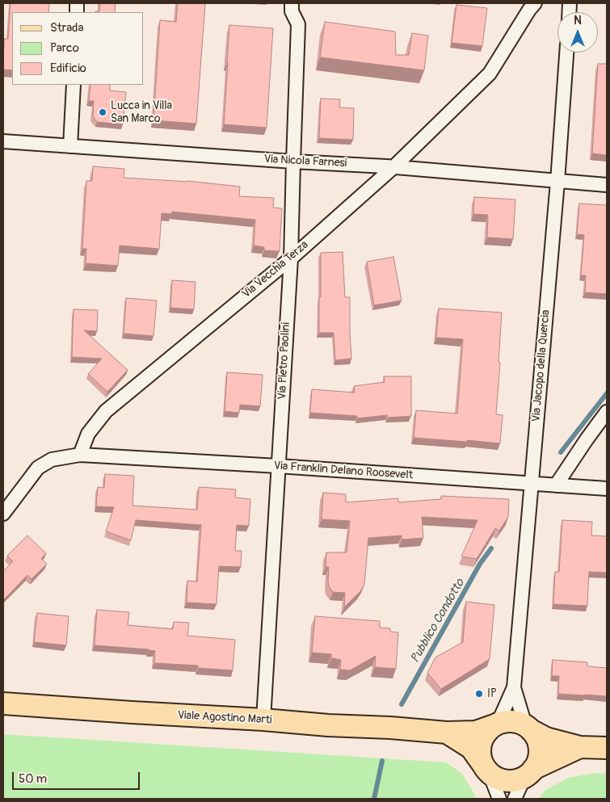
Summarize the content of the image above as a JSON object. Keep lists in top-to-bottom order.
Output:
{
  "streets": {
    "main road": ["Viale Agostino Marti"],
    "street": [
      "Via Nicola Farnesi",
      "Via Vecchia Terza",
      "Via Pietro Paolini",
      "Via Jacopo della Quercia",
      "Via Franklin Delano Roosevelt"
    ]
  },
  "crossings": [
    ["Via Nicola Farnesi", "Via Vecchia Terza"],
    ["Via Nicola Farnesi", "Via Pietro Paolini"],
    ["Via Nicola Farnesi", "Via Jacopo della Quercia"],
    ["Via Vecchia Terza", "Via Pietro Paolini"],
    ["Via Vecchia Terza", "Via Franklin Delano Roosevelt"],
    ["Via Pietro Paolini", "Via Franklin Delano Roosevelt"],
    ["Via Pietro Paolini", "Viale Agostino Marti"],
    ["Via Jacopo della Quercia", "Via Franklin Delano Roosevelt"],
    ["Via Jacopo della Quercia", "Viale Agostino Marti"]
  ],
  "water": ["Pubblico Condotto"],
  "places": ["Lucca in Villa San Marco", "IP"],
  "legend": ["Strada", "Parco", "Edificio"],
  "scale_bar": "50 m",
  "north": "top"
}
